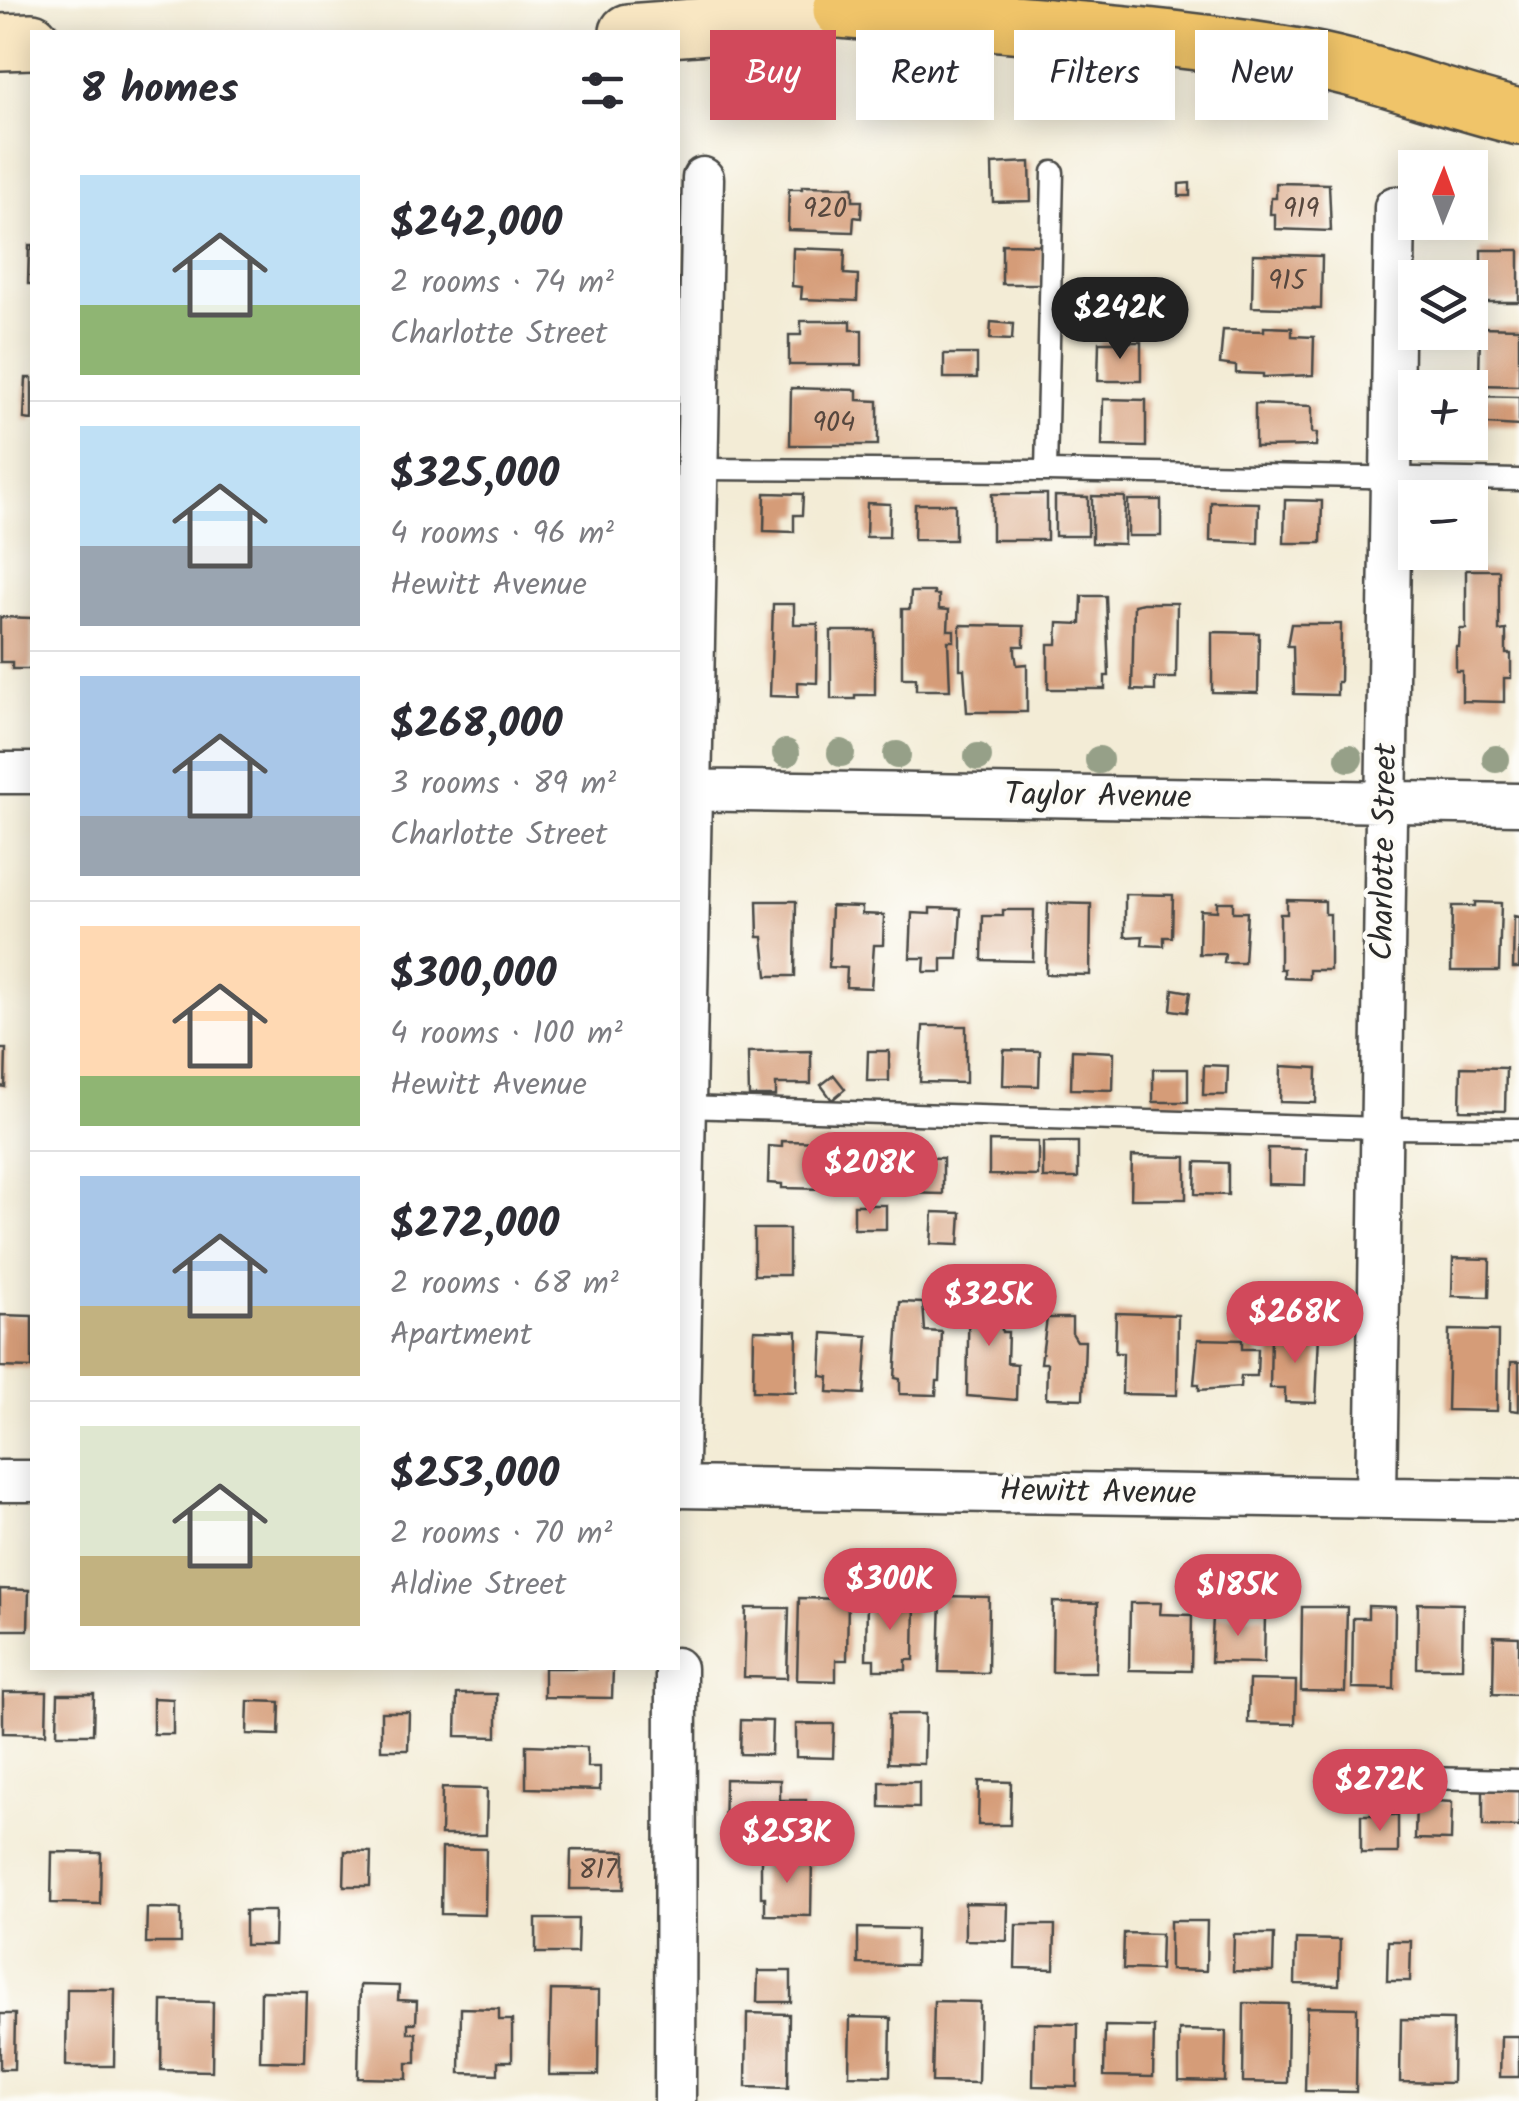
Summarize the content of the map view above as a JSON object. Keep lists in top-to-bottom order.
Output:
{
  "streets": {
    "street": ["Taylor Avenue", "Charlotte Street", "Hewitt Avenue"]
  },
  "crossings": [
    ["Taylor Avenue", "Charlotte Street"],
    ["Charlotte Street", "Hewitt Avenue"]
  ],
  "house_numbers": [
    "920",
    "919",
    "915",
    "904",
    "817"
  ],
  "north": "top",
  "page": {
    "chip": [
      "Buy",
      "Rent",
      "Filters",
      "New"
    ],
    "heading": "8 homes",
    "map_buttons": ["+", "−"],
    "list": [
      {
        "name": "$242,000",
        "note": "2 rooms · 74 m² · Charlotte Street"
      },
      {
        "name": "$325,000",
        "note": "4 rooms · 96 m² · Hewitt Avenue"
      },
      {
        "name": "$268,000",
        "note": "3 rooms · 89 m² · Charlotte Street"
      },
      {
        "name": "$300,000",
        "note": "4 rooms · 100 m² · Hewitt Avenue"
      },
      {
        "name": "$272,000",
        "note": "2 rooms · 68 m² · Apartment"
      },
      {
        "name": "$253,000",
        "note": "2 rooms · 70 m² · Aldine Street"
      }
    ],
    "price": [
      "$242K",
      "$208K",
      "$325K",
      "$268K",
      "$300K",
      "$185K",
      "$272K",
      "$253K"
    ]
  }
}
